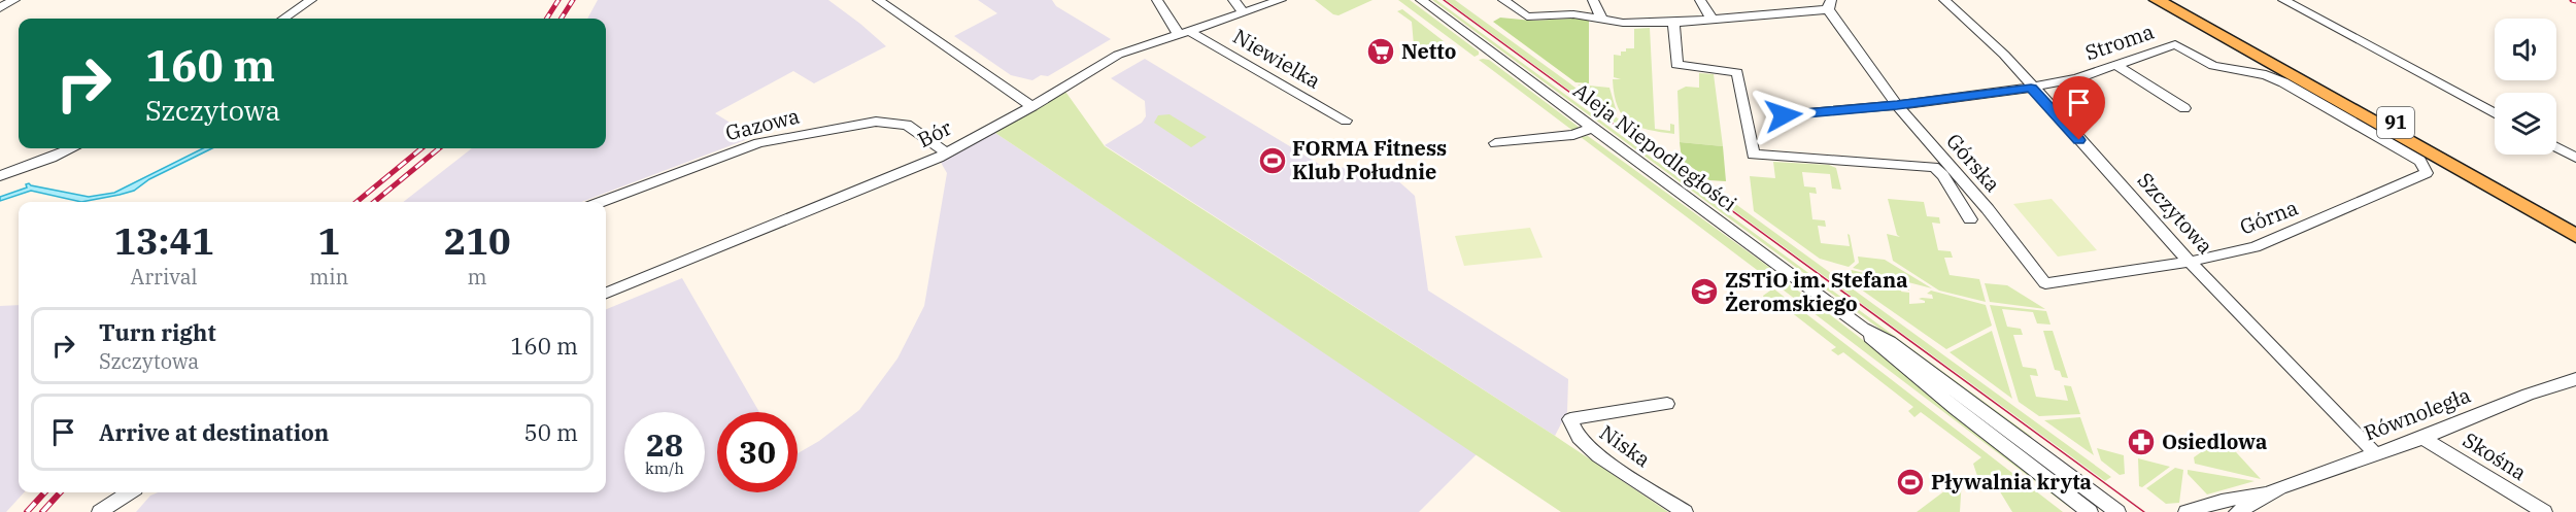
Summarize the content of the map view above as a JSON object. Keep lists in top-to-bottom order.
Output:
{
  "streets": {
    "main road": ["91"],
    "street": [
      "Stroma",
      "Niewielka",
      "Gazowa",
      "Bór",
      "Aleja Niepodległości",
      "Górska",
      "Szczytowa",
      "Górna",
      "Równoległa",
      "Niska",
      "Skośna"
    ]
  },
  "crossings": [
    ["Stroma", "Górska"],
    ["Stroma", "Szczytowa"],
    ["Stroma", "Górna"],
    ["Niewielka", "Bór"],
    ["Gazowa", "Bór"],
    ["Górska", "Górna"],
    ["Szczytowa", "Górna"],
    ["Szczytowa", "Równoległa"],
    ["Równoległa", "Skośna"]
  ],
  "places": {
    "supermarket": ["Netto"],
    "sports": ["FORMA Fitness Klub Południe", "Pływalnia kryta"],
    "school or university": ["ZSTiO im. Stefana Żeromskiego"],
    "pharmacy": ["Osiedlowa"]
  },
  "page": {
    "turn": ["160 m", "Szczytowa"],
    "eta": [
      "13:41",
      "Arrival",
      "1",
      "min",
      "210",
      "m"
    ],
    "list": [
      {
        "name": "Turn right",
        "note": "Szczytowa",
        "value": "160 m"
      },
      {
        "name": "Arrive at destination",
        "value": "50 m"
      }
    ],
    "speed": "28 km/h",
    "limit": "30"
  }
}
